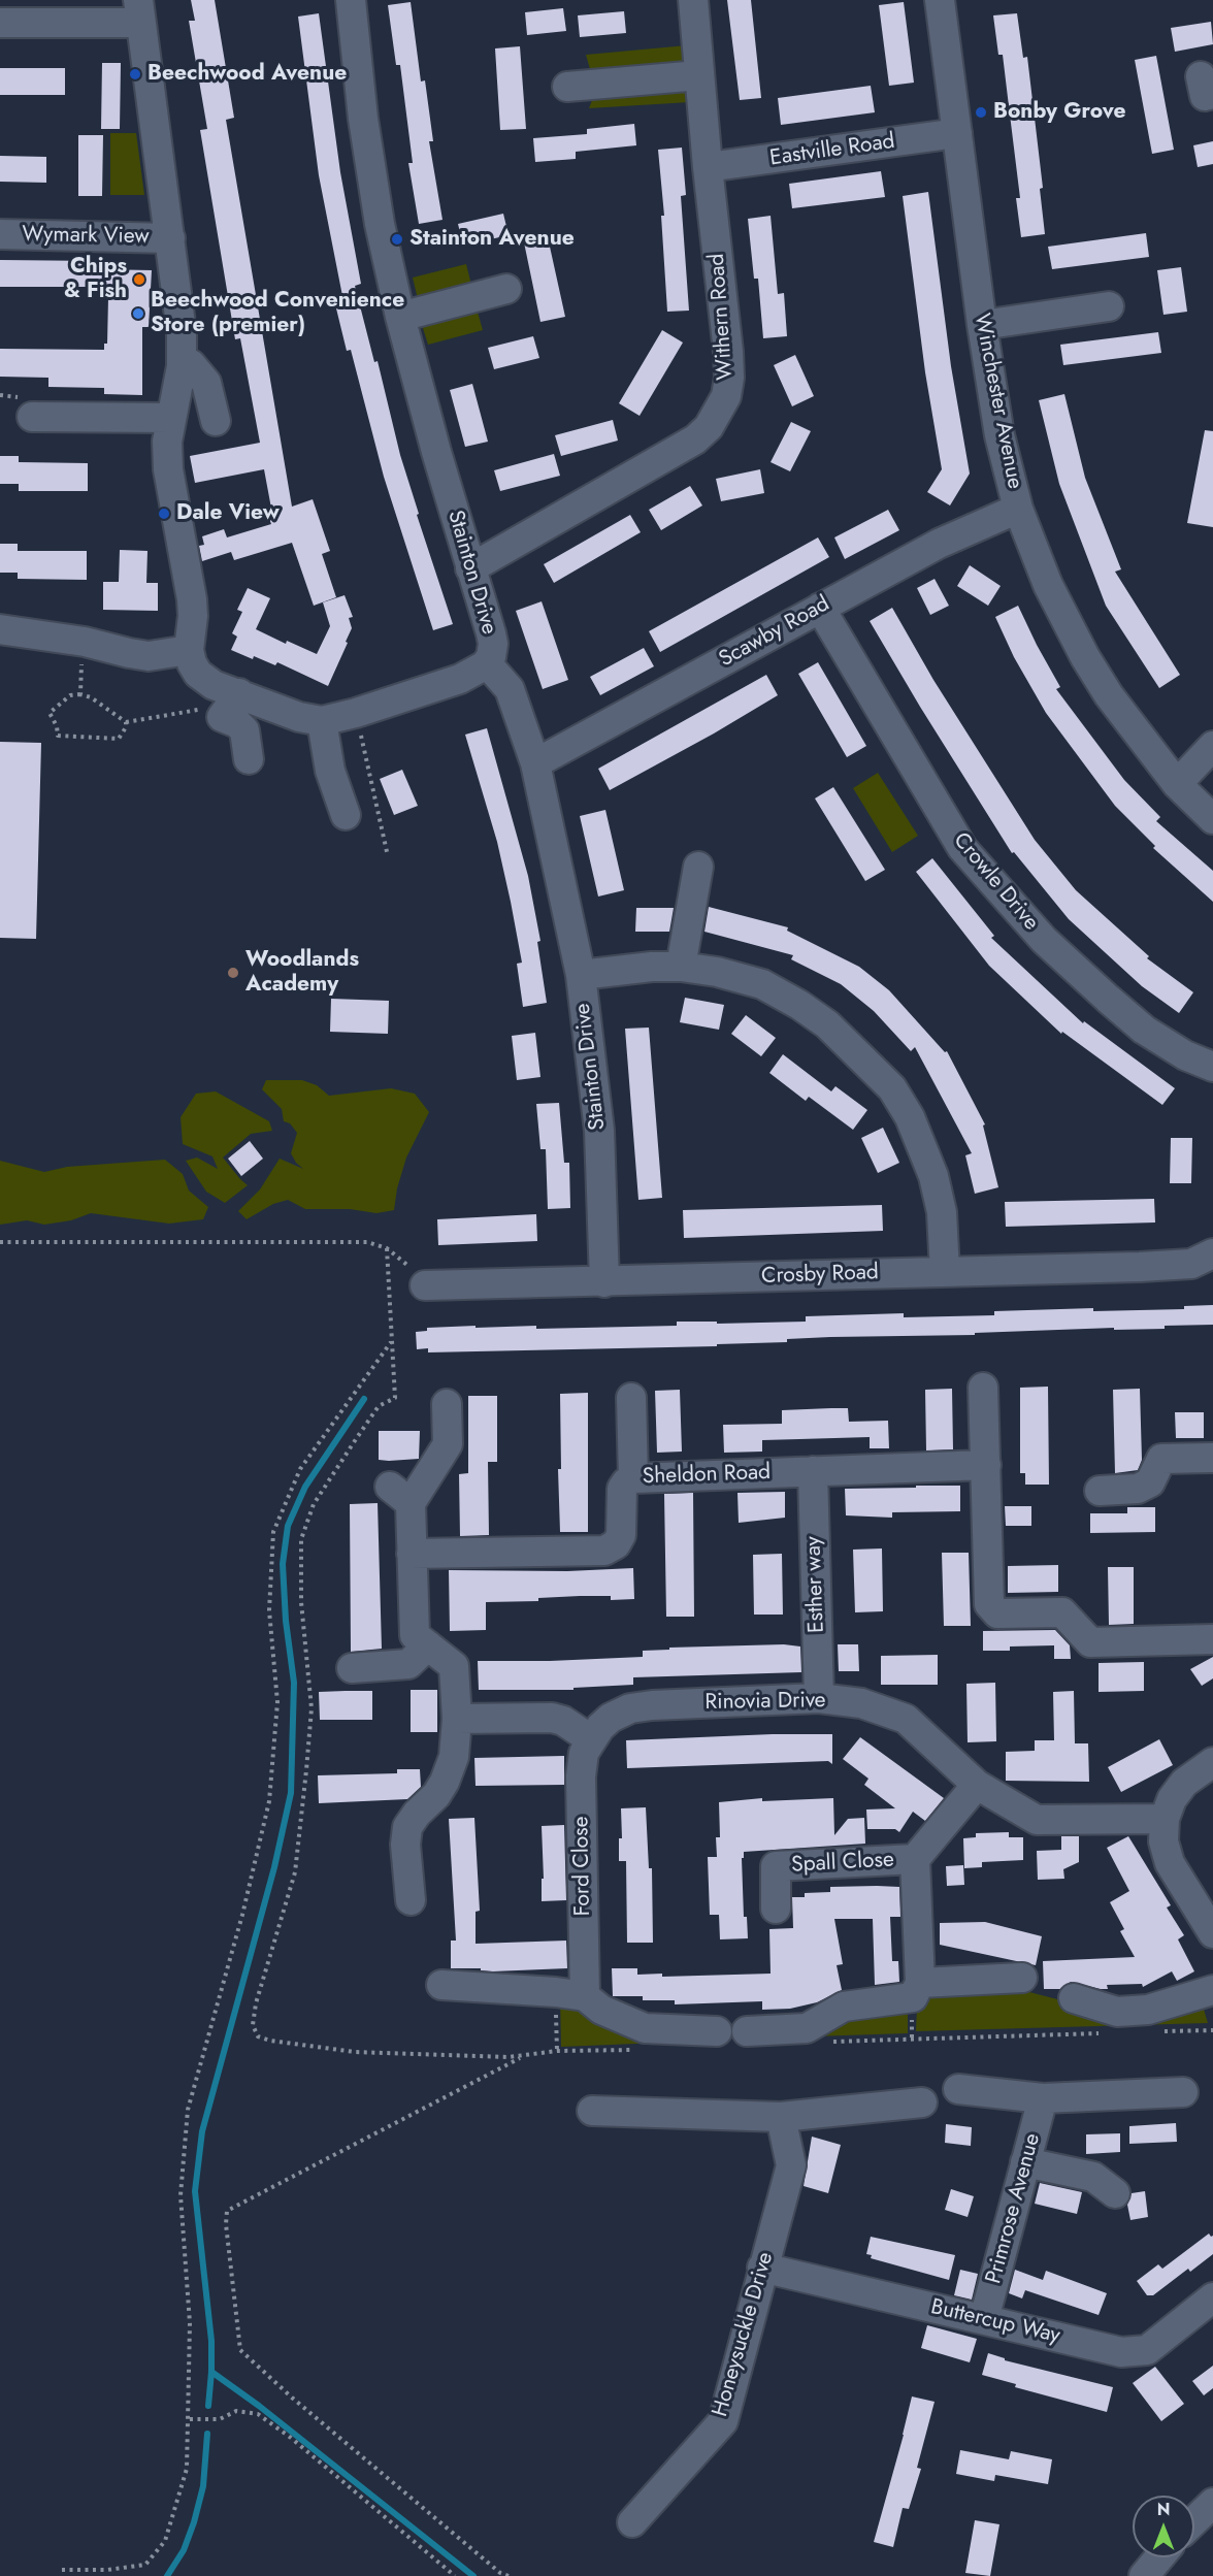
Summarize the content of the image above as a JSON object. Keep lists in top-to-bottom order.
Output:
{
  "streets": {
    "street": [
      "Eastville Road",
      "Wymark View",
      "Withern Road",
      "Winchester Avenue",
      "Stainton Drive",
      "Scawby Road",
      "Crowle Drive",
      "Crosby Road",
      "Sheldon Road",
      "Esther way",
      "Rinovia Drive",
      "Spall Close",
      "Ford Close",
      "Primrose Avenue",
      "Buttercup Way",
      "Honeysuckle Drive"
    ]
  },
  "crossings": [
    ["Eastville Road", "Withern Road"],
    ["Eastville Road", "Winchester Avenue"],
    ["Withern Road", "Stainton Drive"],
    ["Winchester Avenue", "Scawby Road"],
    ["Stainton Drive", "Scawby Road"],
    ["Stainton Drive", "Crosby Road"],
    ["Scawby Road", "Crowle Drive"],
    ["Sheldon Road", "Esther way"],
    ["Esther way", "Rinovia Drive"],
    ["Rinovia Drive", "Spall Close"],
    ["Rinovia Drive", "Ford Close"],
    ["Primrose Avenue", "Buttercup Way"],
    ["Buttercup Way", "Honeysuckle Drive"]
  ],
  "places": [
    "Beechwood Avenue",
    "Bonby Grove",
    "Stainton Avenue",
    "Chips & Fish",
    "Beechwood Convenience Store (premier)",
    "Dale View",
    "Woodlands Academy"
  ],
  "north": "top"
}
